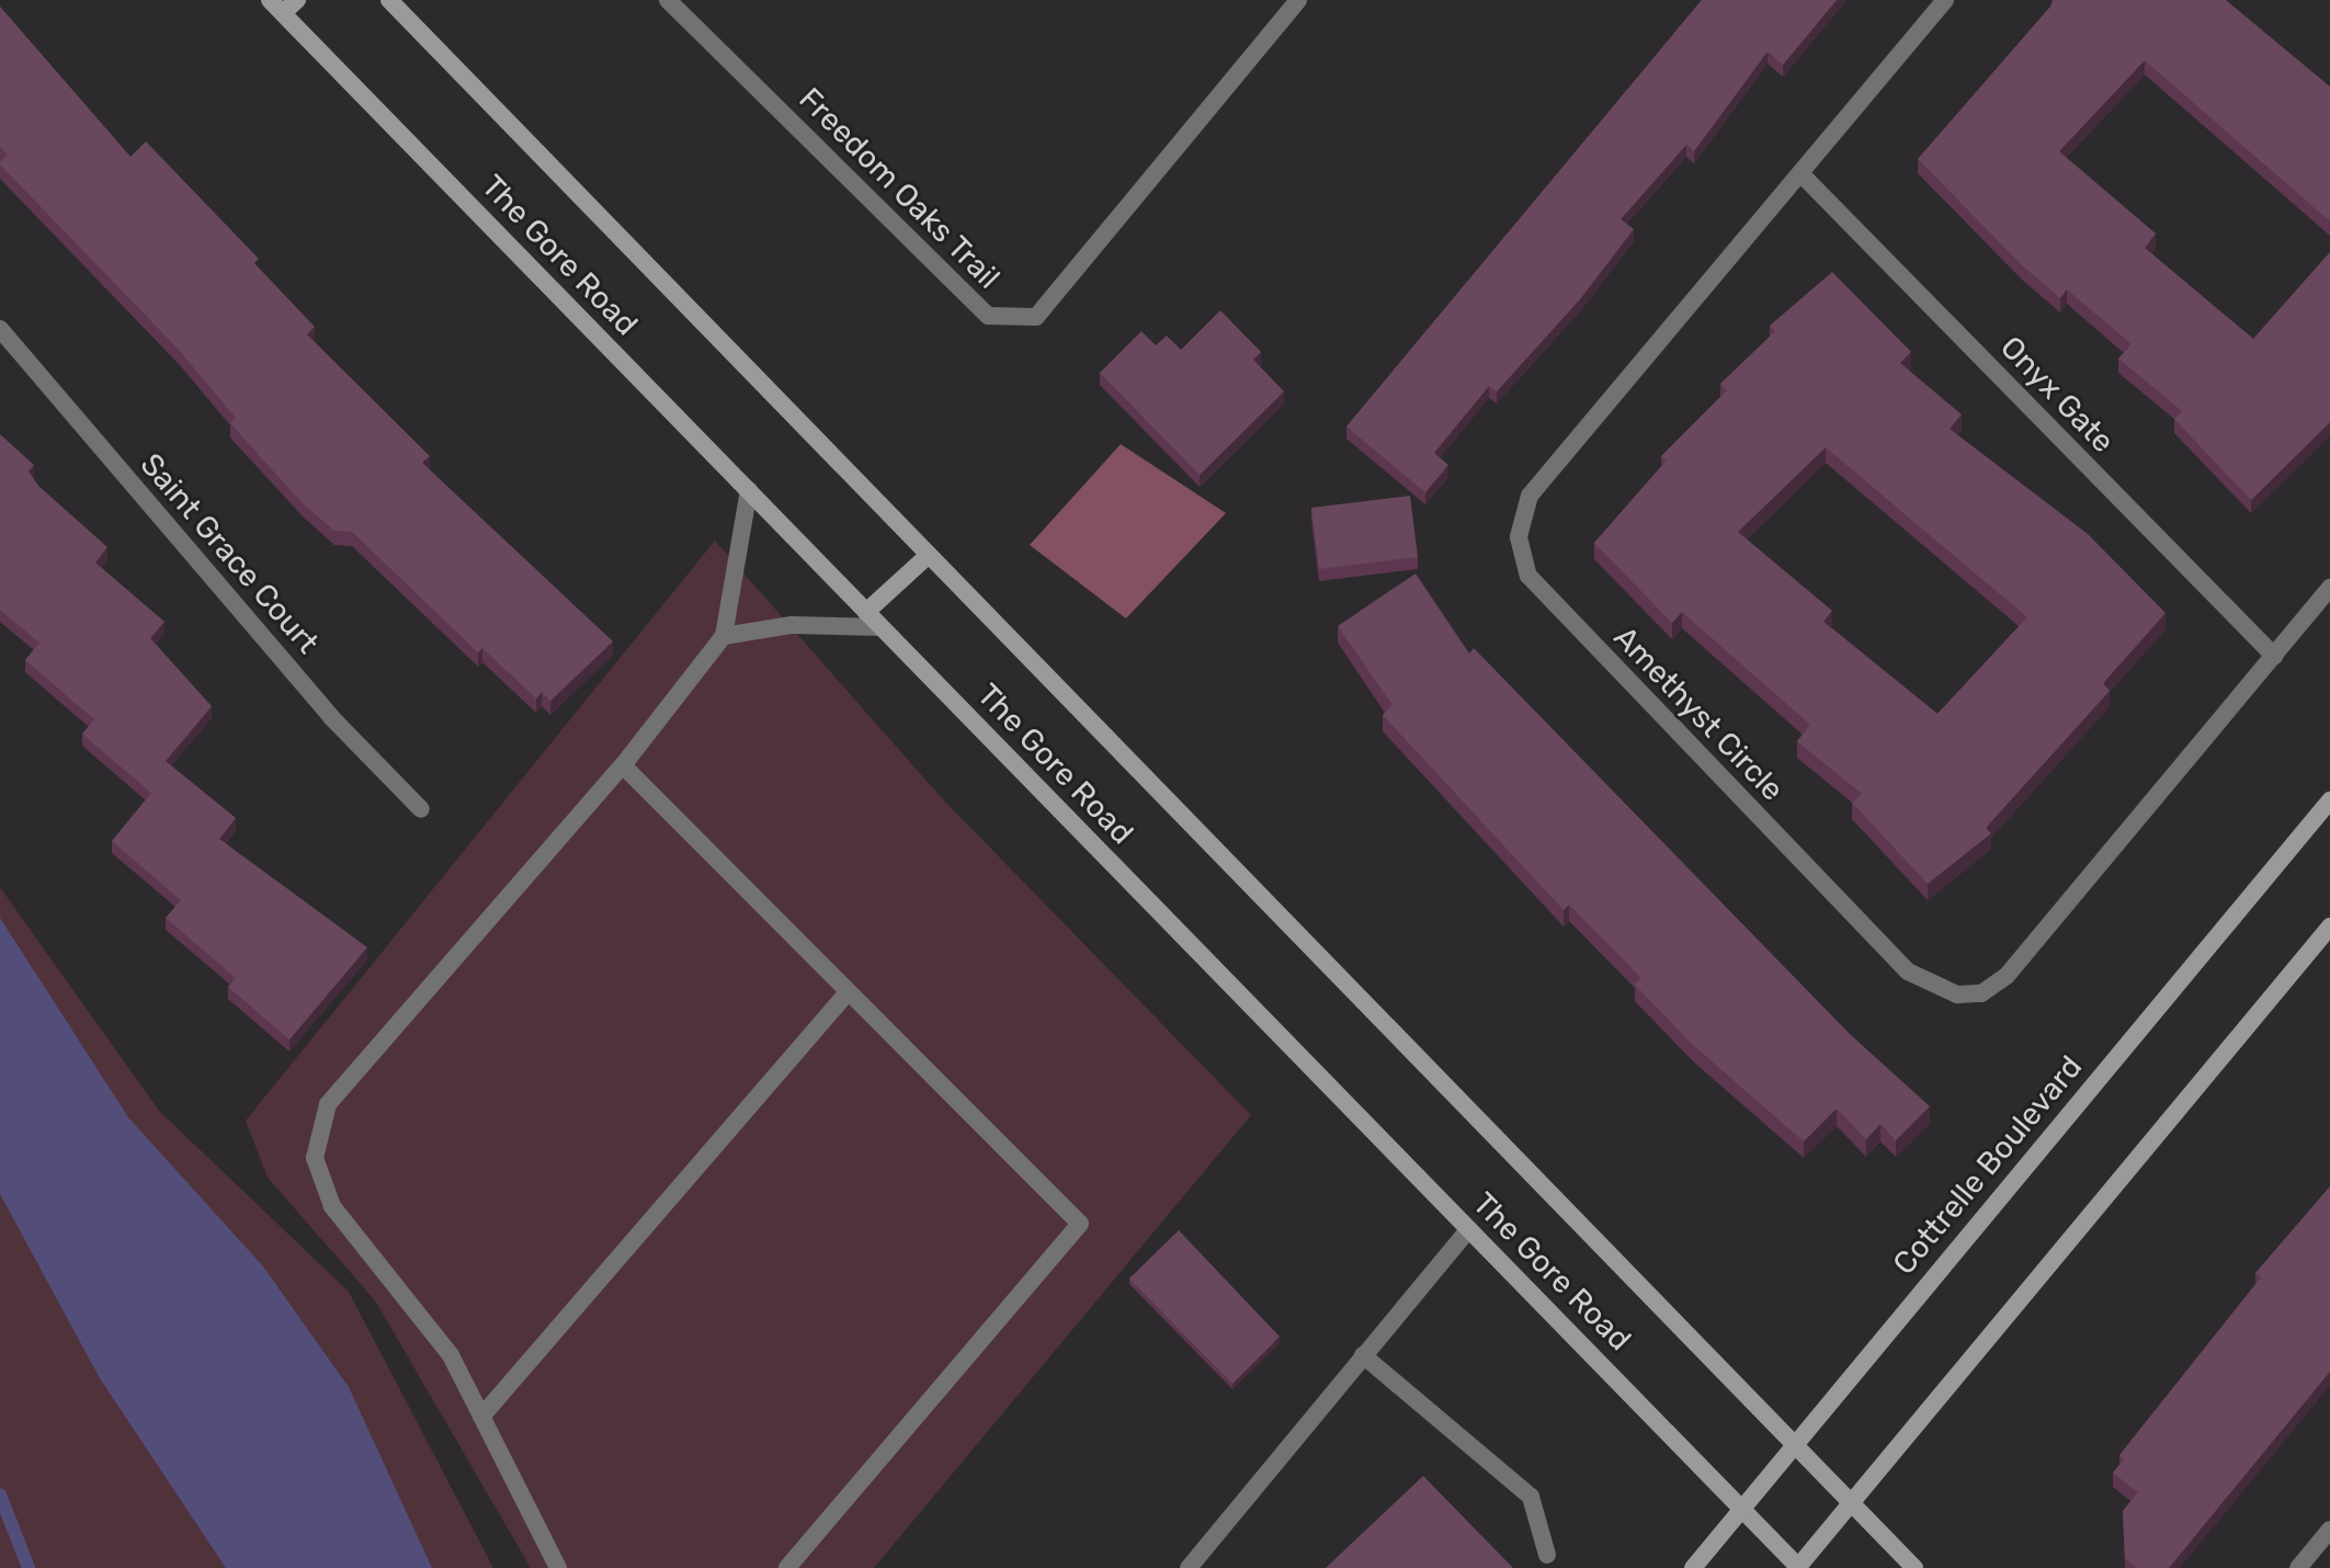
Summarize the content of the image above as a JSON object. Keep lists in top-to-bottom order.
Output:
{
  "streets": {
    "main road": ["The Gore Road", "Cottrelle Boulevard"],
    "street": [
      "Freedom Oaks Trail",
      "Onyx Gate",
      "Saint Grace Court",
      "Amethyst Circle"
    ]
  },
  "crossings": [
    ["The Gore Road", "Cottrelle Boulevard"],
    ["Onyx Gate", "Amethyst Circle"]
  ]
}
